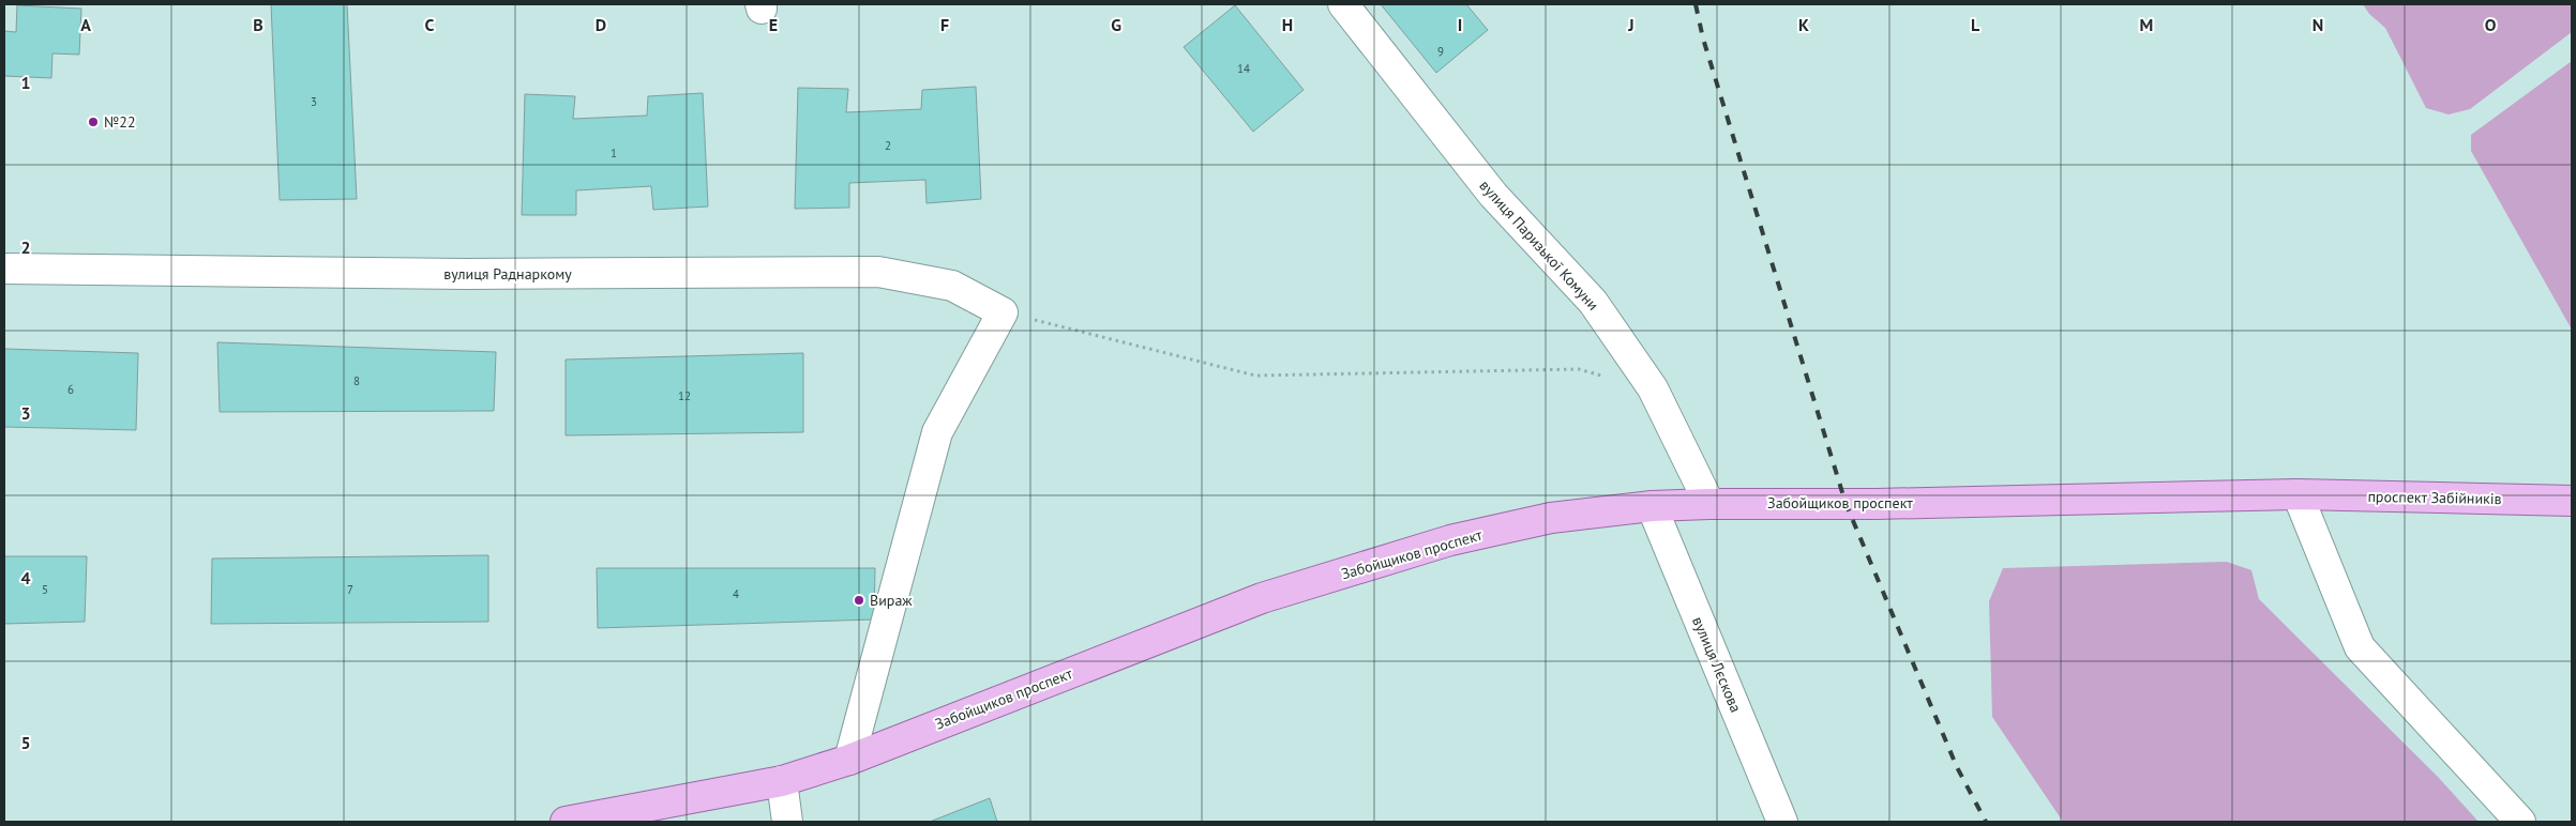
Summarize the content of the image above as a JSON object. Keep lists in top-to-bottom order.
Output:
{
  "streets": {
    "main road": ["проспект Забійників", "Забойщиков проспект"],
    "street": ["вулиця Паризької Комуни", "вулиця Раднаркому", "вулиця Лєскова"]
  },
  "crossings": [
    ["вулиця Паризької Комуни", "Забойщиков проспект"],
    ["проспект Забійників", "Забойщиков проспект"],
    ["Забойщиков проспект", "вулиця Лєскова"]
  ],
  "places": ["№22", "Вираж"],
  "house_numbers": [
    "9",
    "14",
    "3",
    "2",
    "1",
    "8",
    "6",
    "12",
    "5",
    "7",
    "4"
  ],
  "grid": {
    "columns": [
      "A",
      "B",
      "C",
      "D",
      "E",
      "F",
      "G",
      "H",
      "I",
      "J",
      "K",
      "L",
      "M",
      "N",
      "O"
    ],
    "rows": [
      "1",
      "2",
      "3",
      "4",
      "5"
    ]
  }
}
